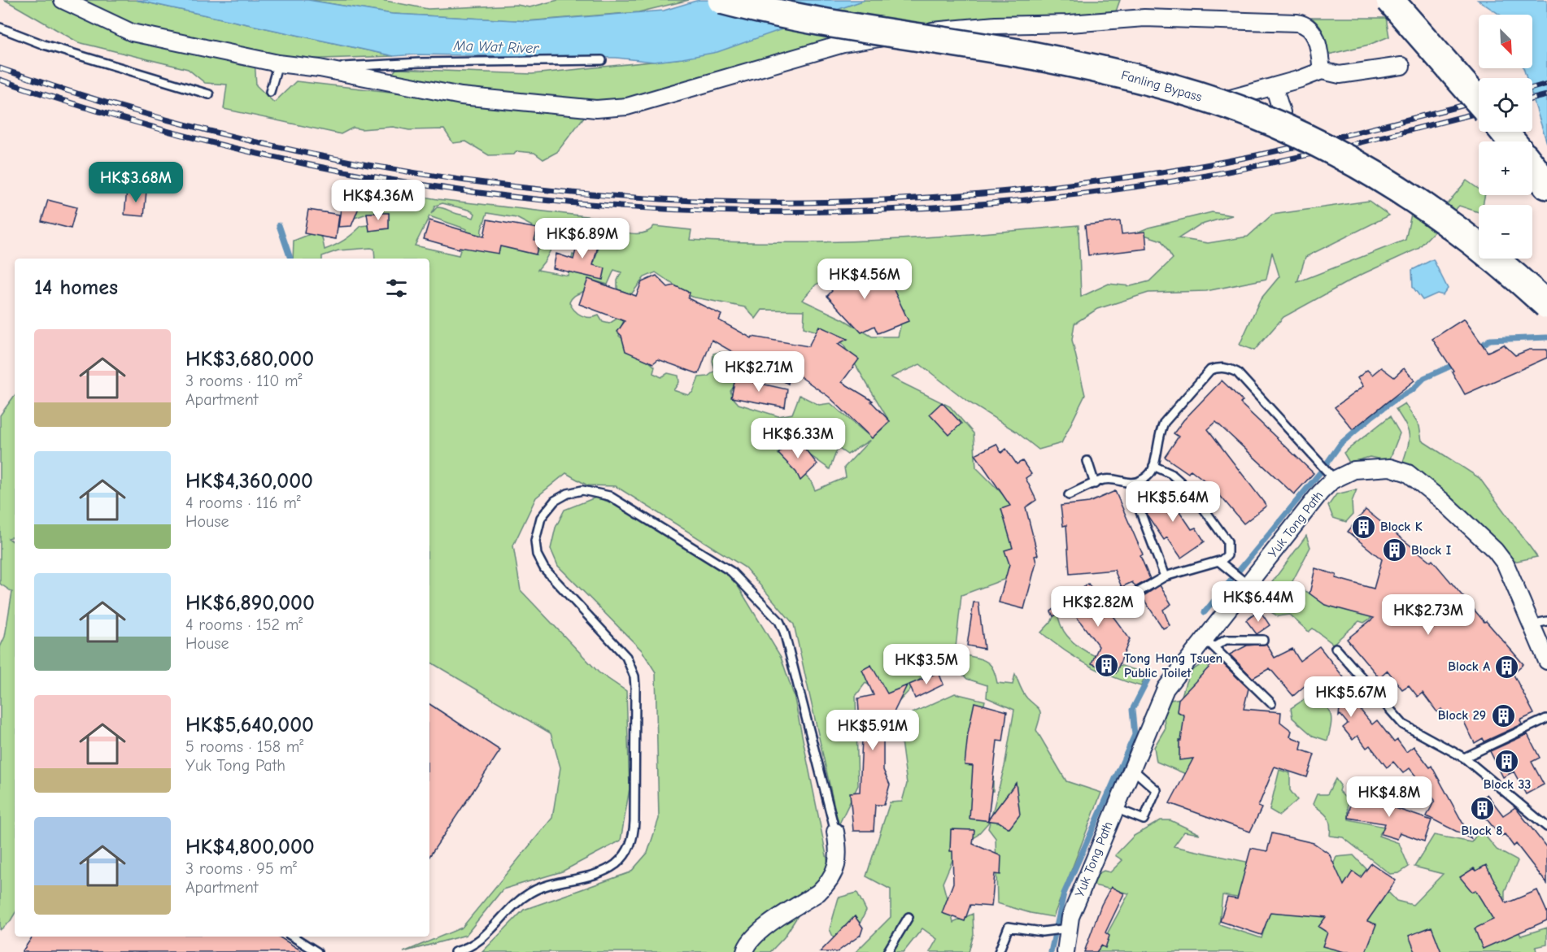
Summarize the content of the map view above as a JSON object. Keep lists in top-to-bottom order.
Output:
{
  "streets": {
    "highway": ["Fanling Bypass"],
    "street": ["Yuk Tong Path"]
  },
  "water": ["Ma Wat River"],
  "places": {
    "building": [
      "Block K",
      "Block I",
      "Tong Hang Tsuen Public Toilet",
      "Block A",
      "Block 29",
      "Block 33",
      "Block 8"
    ]
  },
  "north": "bottom right",
  "page": {
    "map_buttons": ["+", "−"],
    "price": [
      "HK$3.68M",
      "HK$4.36M",
      "HK$6.89M",
      "HK$4.56M",
      "HK$2.71M",
      "HK$6.33M",
      "HK$5.64M",
      "HK$6.44M",
      "HK$2.82M",
      "HK$2.73M",
      "HK$3.5M",
      "HK$5.67M",
      "HK$5.91M",
      "HK$4.8M"
    ],
    "heading": "14 homes",
    "list": [
      {
        "name": "HK$3,680,000",
        "note": "3 rooms · 110 m² · Apartment"
      },
      {
        "name": "HK$4,360,000",
        "note": "4 rooms · 116 m² · House"
      },
      {
        "name": "HK$6,890,000",
        "note": "4 rooms · 152 m² · House"
      },
      {
        "name": "HK$5,640,000",
        "note": "5 rooms · 158 m² · Yuk Tong Path"
      },
      {
        "name": "HK$4,800,000",
        "note": "3 rooms · 95 m² · Apartment"
      }
    ]
  }
}
